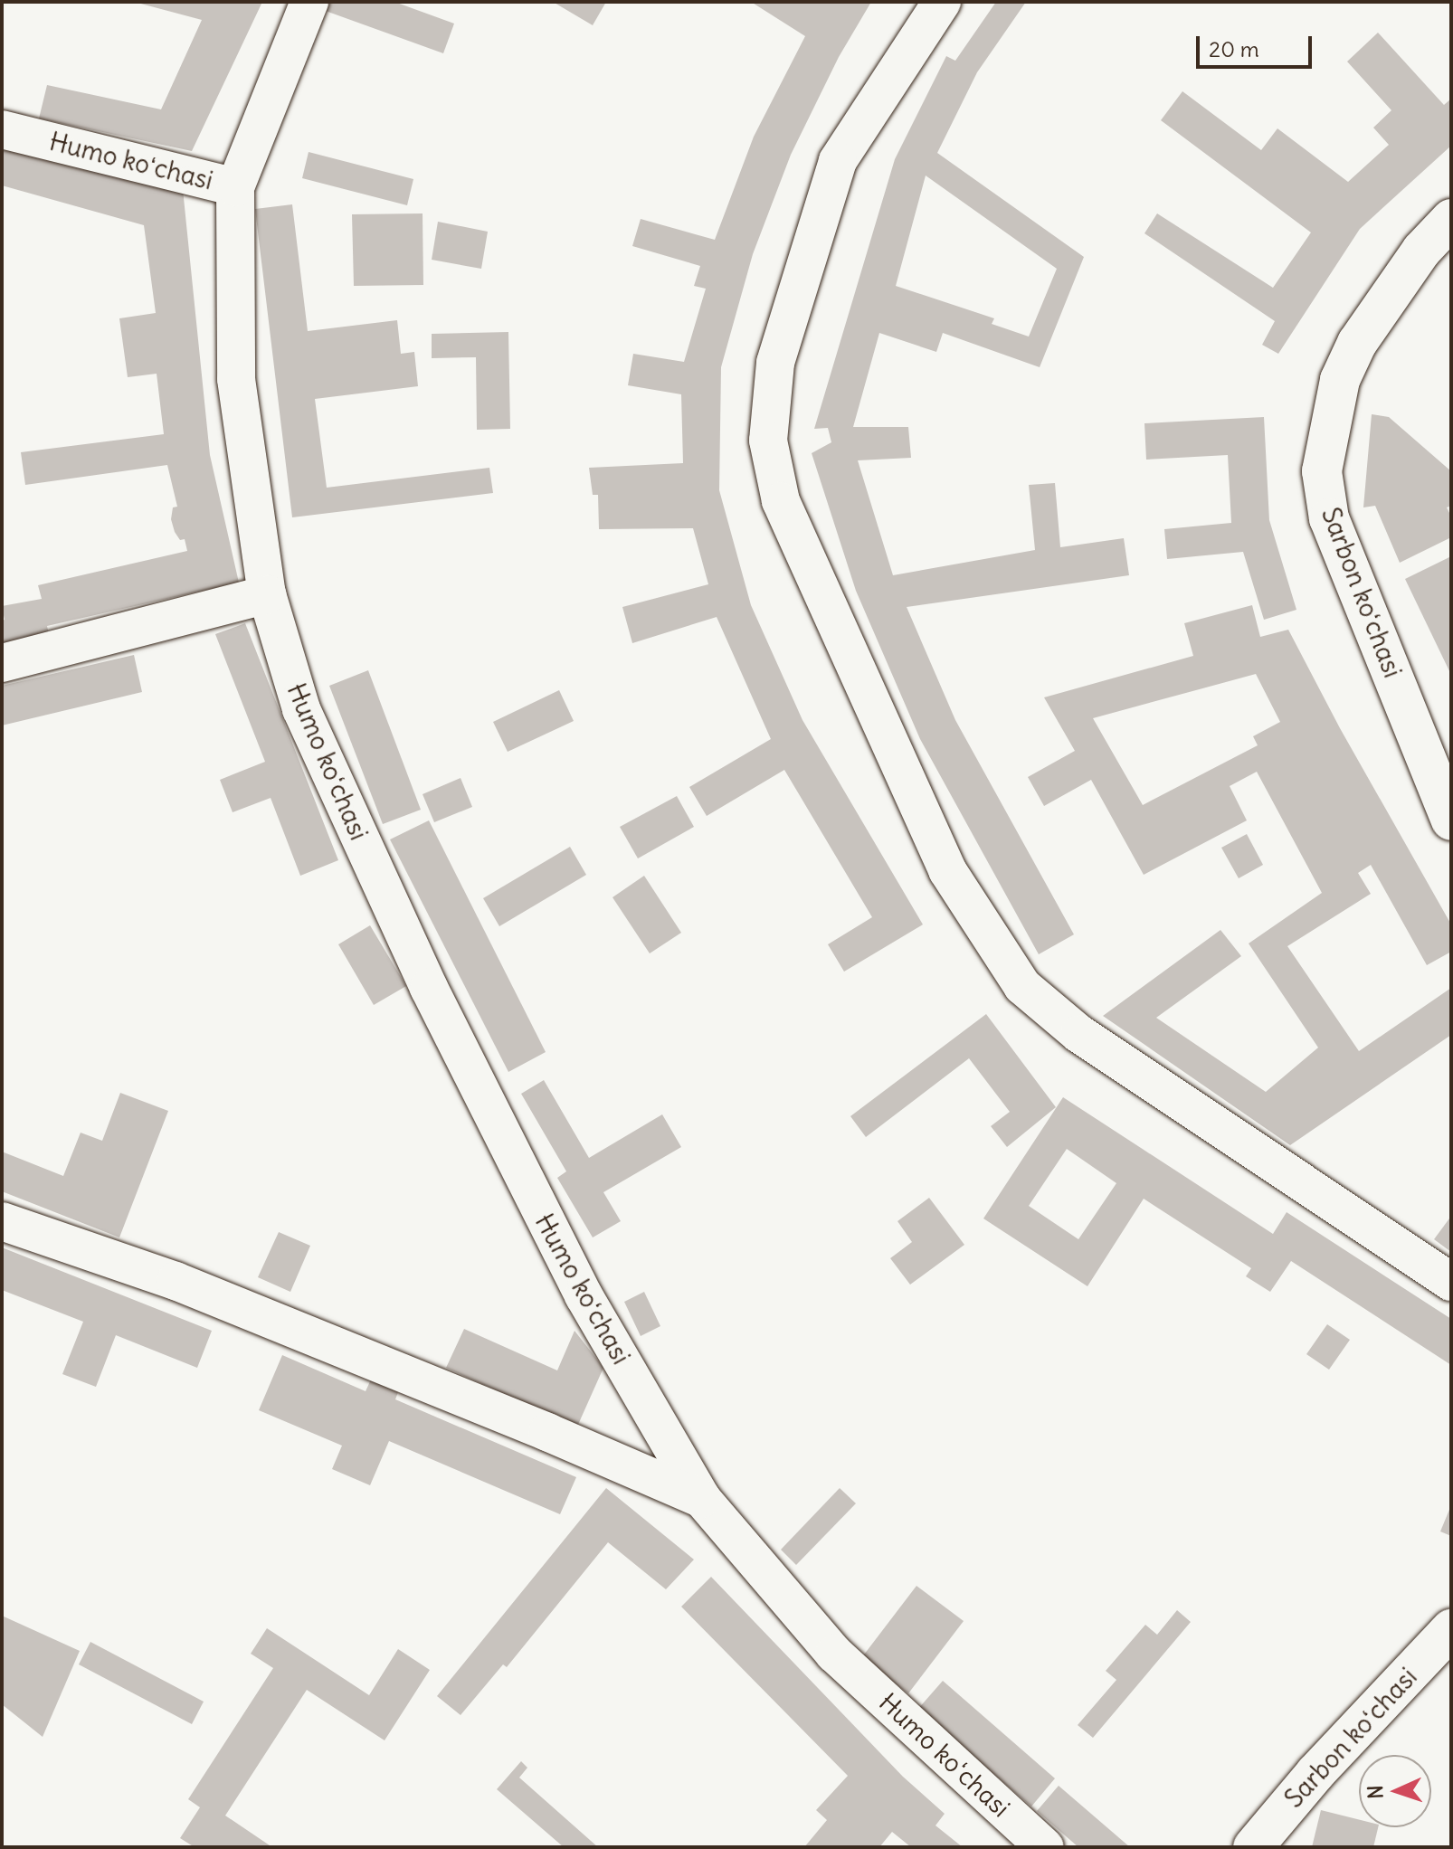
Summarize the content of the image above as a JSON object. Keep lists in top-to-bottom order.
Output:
{
  "streets": {
    "street": ["Humo koʻchasi", "Sarbon koʻchasi"]
  },
  "scale_bar": "20 m",
  "north": "left"
}
